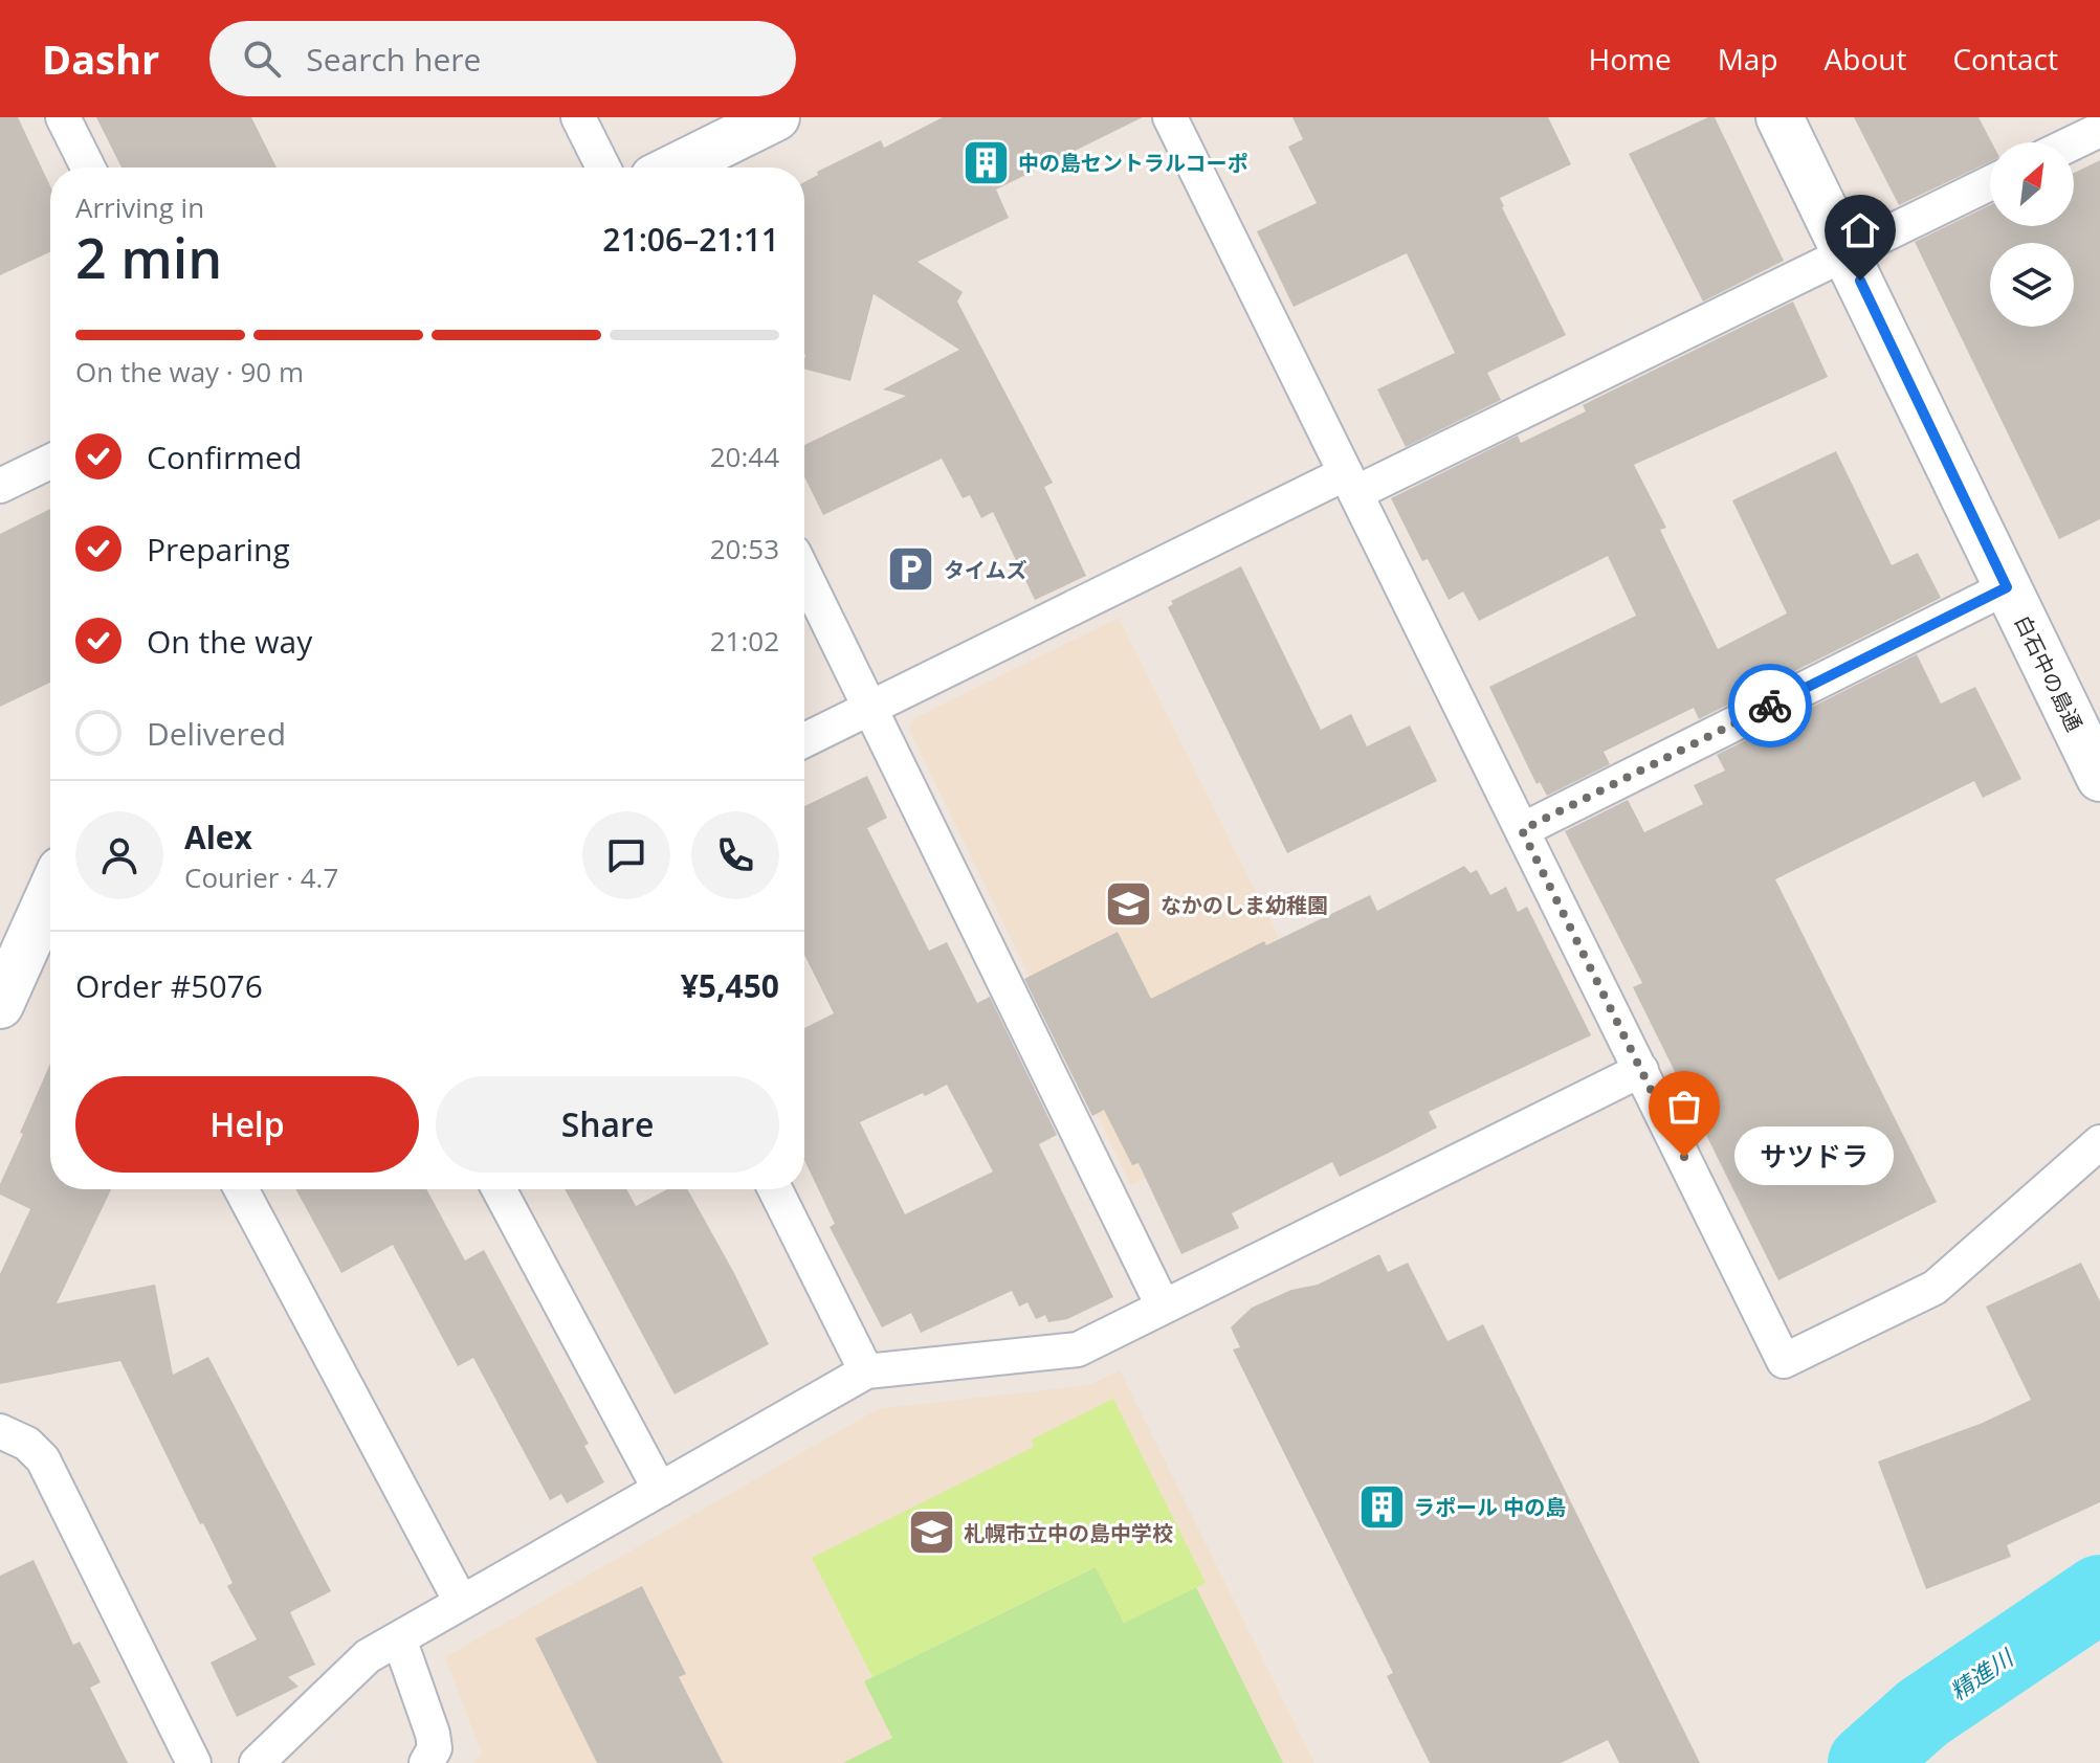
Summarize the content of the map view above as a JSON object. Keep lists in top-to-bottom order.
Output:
{
  "streets": {
    "street": ["白石中の島通"]
  },
  "water": ["精進川"],
  "places": {
    "building": ["中の島セントラルコーポ", "ラポール 中の島"],
    "parking": ["タイムズ"],
    "school or university": ["なかのしま幼稚園", "札幌市立中の島中学校"],
    "other": ["サツドラ"]
  },
  "north": "top right",
  "page": {
    "header": "Dashr",
    "search": "Search here",
    "nav": [
      "Home",
      "Map",
      "About",
      "Contact"
    ],
    "heading": ["2 min", "Arriving in", "21:06–21:11"],
    "panel": [
      "Alex",
      "Courier · 4.7",
      "Order #5076",
      "¥5,450"
    ],
    "bar": "On the way · 90 m",
    "list": [
      ["Confirmed", "20:44"],
      ["Preparing", "20:53"],
      ["On the way", "21:02"],
      "Delivered"
    ],
    "buttons": ["Help", "Share"],
    "bubble": "サツドラ"
  }
}
